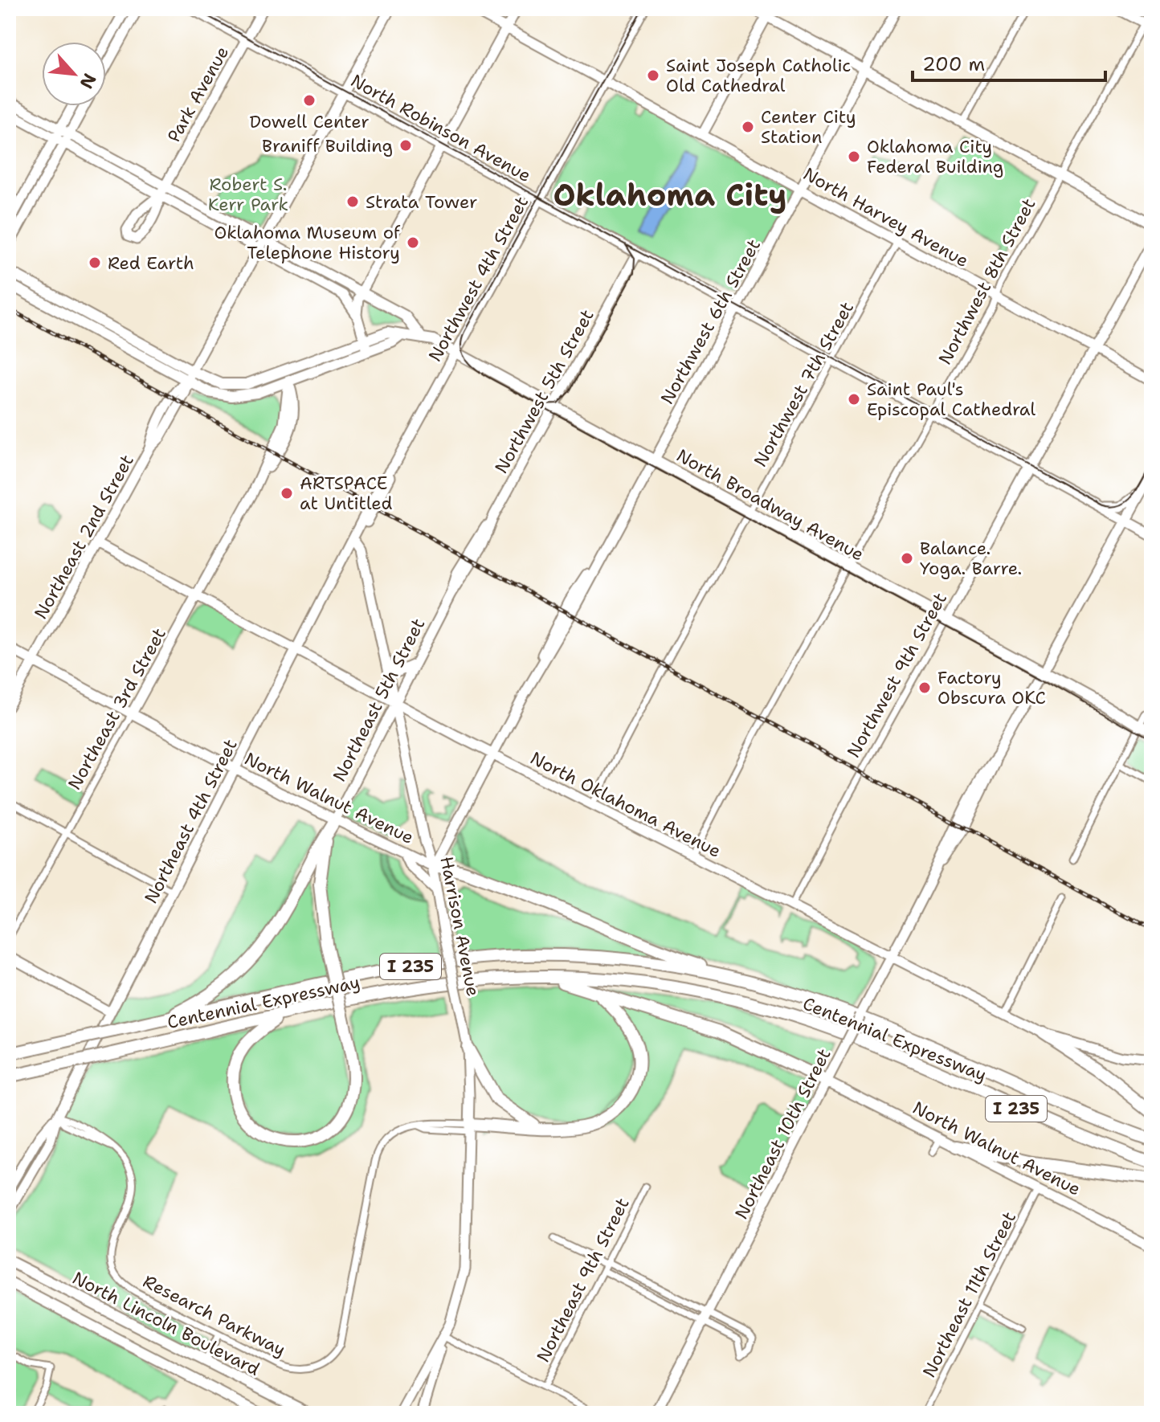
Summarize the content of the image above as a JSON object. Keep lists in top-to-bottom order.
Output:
{
  "streets": {
    "highway": ["I 235", "Centennial Expressway"],
    "main road": ["North Broadway Avenue", "North Lincoln Boulevard"],
    "street": [
      "Park Avenue",
      "North Robinson Avenue",
      "North Harvey Avenue",
      "Northwest 4th Street",
      "Northwest 8th Street",
      "Northwest 6th Street",
      "Northwest 7th Street",
      "Northwest 5th Street",
      "Northeast 2nd Street",
      "Northwest 9th Street",
      "Northeast 5th Street",
      "Northeast 3rd Street",
      "North Walnut Avenue",
      "North Oklahoma Avenue",
      "Northeast 4th Street",
      "Harrison Avenue",
      "Northeast 10th Street",
      "Northeast 9th Street",
      "Northeast 11th Street",
      "Research Parkway"
    ]
  },
  "crossings": [
    ["Park Avenue", "North Robinson Avenue"],
    ["North Robinson Avenue", "Northwest 4th Street"],
    ["North Robinson Avenue", "Northwest 8th Street"],
    ["North Robinson Avenue", "Northwest 6th Street"],
    ["North Robinson Avenue", "Northwest 7th Street"],
    ["North Robinson Avenue", "Northwest 5th Street"],
    ["North Robinson Avenue", "Northeast 2nd Street"],
    ["North Robinson Avenue", "Northwest 9th Street"],
    ["North Robinson Avenue", "Northeast 10th Street"],
    ["North Harvey Avenue", "Northwest 4th Street"],
    ["North Harvey Avenue", "Northwest 8th Street"],
    ["North Harvey Avenue", "Northwest 6th Street"],
    ["North Harvey Avenue", "Northwest 7th Street"],
    ["North Harvey Avenue", "Northwest 9th Street"],
    ["Northwest 4th Street", "North Broadway Avenue"],
    ["Northwest 4th Street", "Northeast 4th Street"],
    ["Northwest 4th Street", "Harrison Avenue"],
    ["Northwest 8th Street", "North Broadway Avenue"],
    ["Northwest 8th Street", "North Oklahoma Avenue"],
    ["Northwest 6th Street", "North Broadway Avenue"],
    ["Northwest 6th Street", "North Walnut Avenue"],
    ["Northwest 6th Street", "North Oklahoma Avenue"],
    ["Northwest 6th Street", "Harrison Avenue"],
    ["Northwest 7th Street", "North Broadway Avenue"],
    ["Northwest 7th Street", "North Oklahoma Avenue"],
    ["Northwest 5th Street", "North Broadway Avenue"],
    ["Northwest 5th Street", "Northeast 5th Street"],
    ["North Broadway Avenue", "Northeast 2nd Street"],
    ["North Broadway Avenue", "Northwest 9th Street"],
    ["North Broadway Avenue", "Northeast 3rd Street"],
    ["North Broadway Avenue", "Northeast 10th Street"],
    ["Northeast 2nd Street", "North Walnut Avenue"],
    ["Northeast 2nd Street", "North Oklahoma Avenue"],
    ["Northwest 9th Street", "North Oklahoma Avenue"],
    ["Northeast 5th Street", "North Walnut Avenue"],
    ["Northeast 5th Street", "North Oklahoma Avenue"],
    ["Northeast 5th Street", "Harrison Avenue"],
    ["Northeast 3rd Street", "North Walnut Avenue"],
    ["Northeast 3rd Street", "North Oklahoma Avenue"],
    ["North Walnut Avenue", "Northeast 4th Street"],
    ["North Walnut Avenue", "Harrison Avenue"],
    ["North Walnut Avenue", "Northeast 10th Street"],
    ["North Walnut Avenue", "Northeast 11th Street"],
    ["North Oklahoma Avenue", "Northeast 4th Street"],
    ["North Oklahoma Avenue", "Harrison Avenue"],
    ["North Oklahoma Avenue", "Northeast 10th Street"],
    ["Northeast 4th Street", "Harrison Avenue"],
    ["Northeast 4th Street", "Research Parkway"],
    ["Harrison Avenue", "Research Parkway"]
  ],
  "districts": ["Oklahoma City"],
  "parks": ["Robert S. Kerr Park"],
  "places": [
    "Saint Joseph Catholic Old Cathedral",
    "Dowell Center",
    "Center City Station",
    "Braniff Building",
    "Oklahoma City Federal Building",
    "Strata Tower",
    "Oklahoma Museum of Telephone History",
    "Red Earth",
    "Saint Paul's Episcopal Cathedral",
    "ARTSPACE at Untitled",
    "Balance. Yoga. Barre.",
    "Factory Obscura OKC"
  ],
  "scale_bar": "200 m",
  "north": "bottom right"
}
